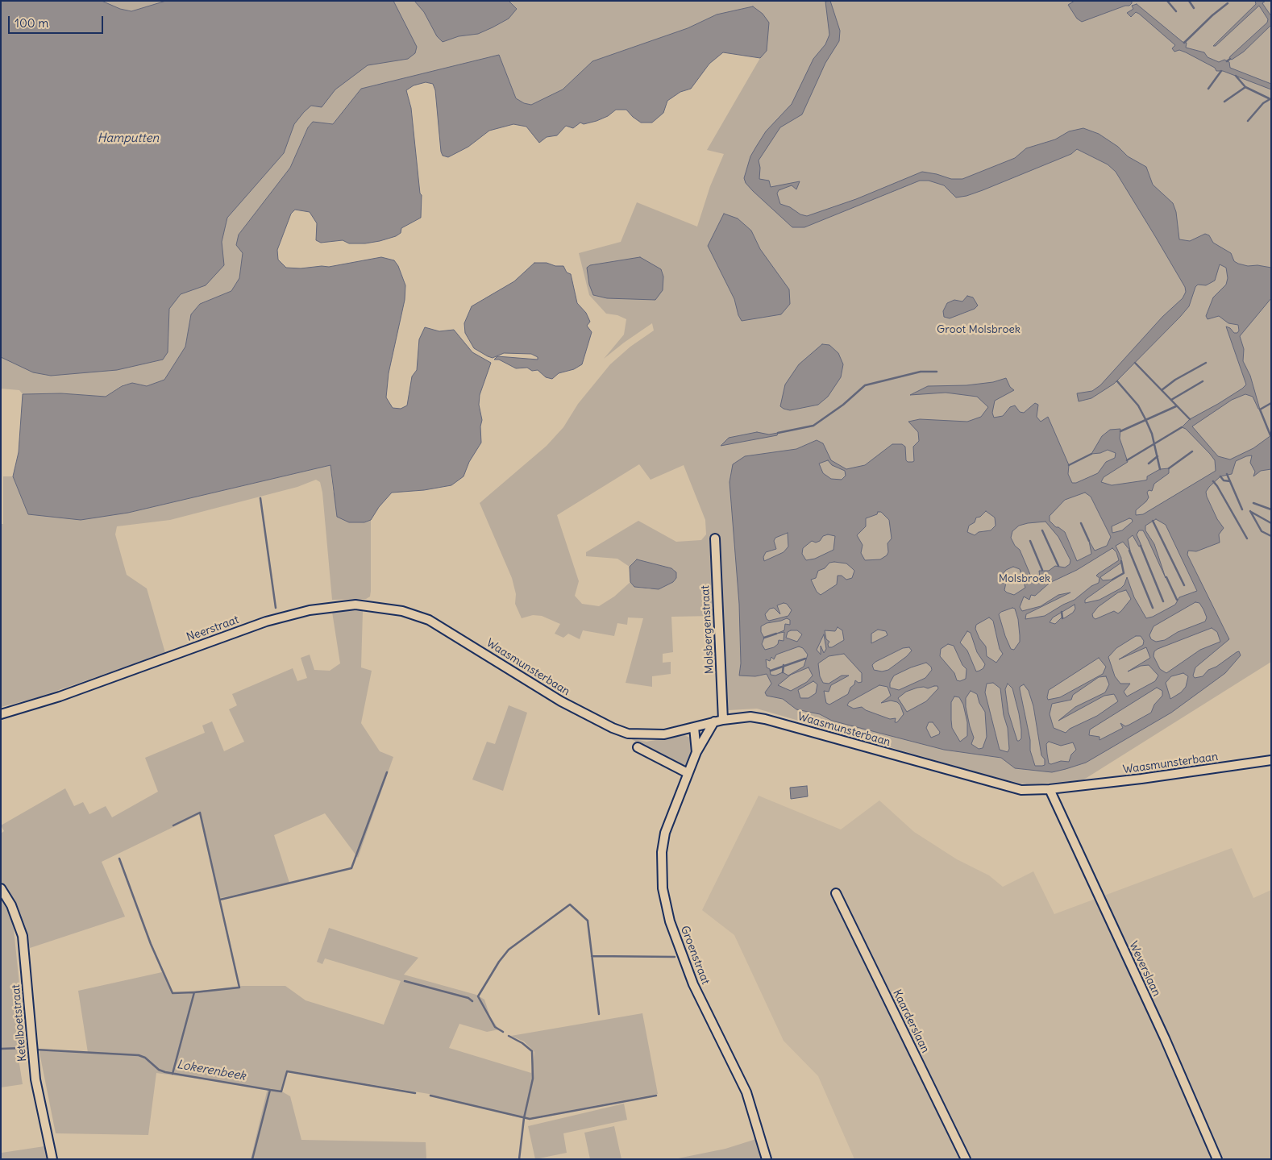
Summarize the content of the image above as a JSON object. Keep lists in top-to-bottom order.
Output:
{
  "streets": {
    "street": [
      "Neerstraat",
      "Molsbergenstraat",
      "Waasmunsterbaan",
      "Groenstraat",
      "Weverslaan",
      "Kaarderslaan",
      "Ketelboetstraat"
    ]
  },
  "crossings": [
    ["Neerstraat", "Waasmunsterbaan"],
    ["Molsbergenstraat", "Waasmunsterbaan"],
    ["Molsbergenstraat", "Groenstraat"],
    ["Waasmunsterbaan", "Groenstraat"],
    ["Waasmunsterbaan", "Weverslaan"]
  ],
  "water": ["Hamputten", "Lokerenbeek"],
  "parks": ["Groot Molsbroek", "Molsbroek"],
  "scale_bar": "100 m"
}
